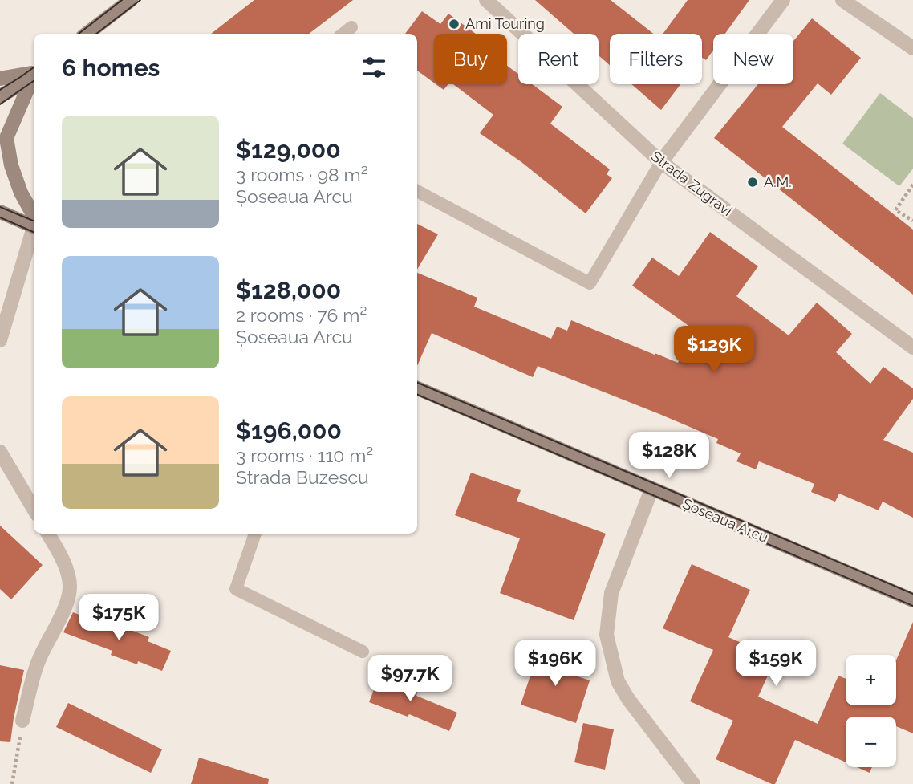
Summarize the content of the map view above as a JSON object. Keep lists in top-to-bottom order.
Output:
{
  "streets": {
    "main road": ["Șoseaua Arcu"],
    "street": ["Strada Zugravi"]
  },
  "places": ["Ami Touring", "A.M."],
  "page": {
    "chip": [
      "Buy",
      "Rent",
      "Filters",
      "New"
    ],
    "heading": "6 homes",
    "list": [
      {
        "name": "$129,000",
        "note": "3 rooms · 98 m² · Șoseaua Arcu"
      },
      {
        "name": "$128,000",
        "note": "2 rooms · 76 m² · Șoseaua Arcu"
      },
      {
        "name": "$196,000",
        "note": "3 rooms · 110 m² · Strada Buzescu"
      }
    ],
    "price": [
      "$129K",
      "$128K",
      "$175K",
      "$196K",
      "$159K",
      "$97.7K"
    ],
    "map_buttons": ["+", "−"]
  }
}
